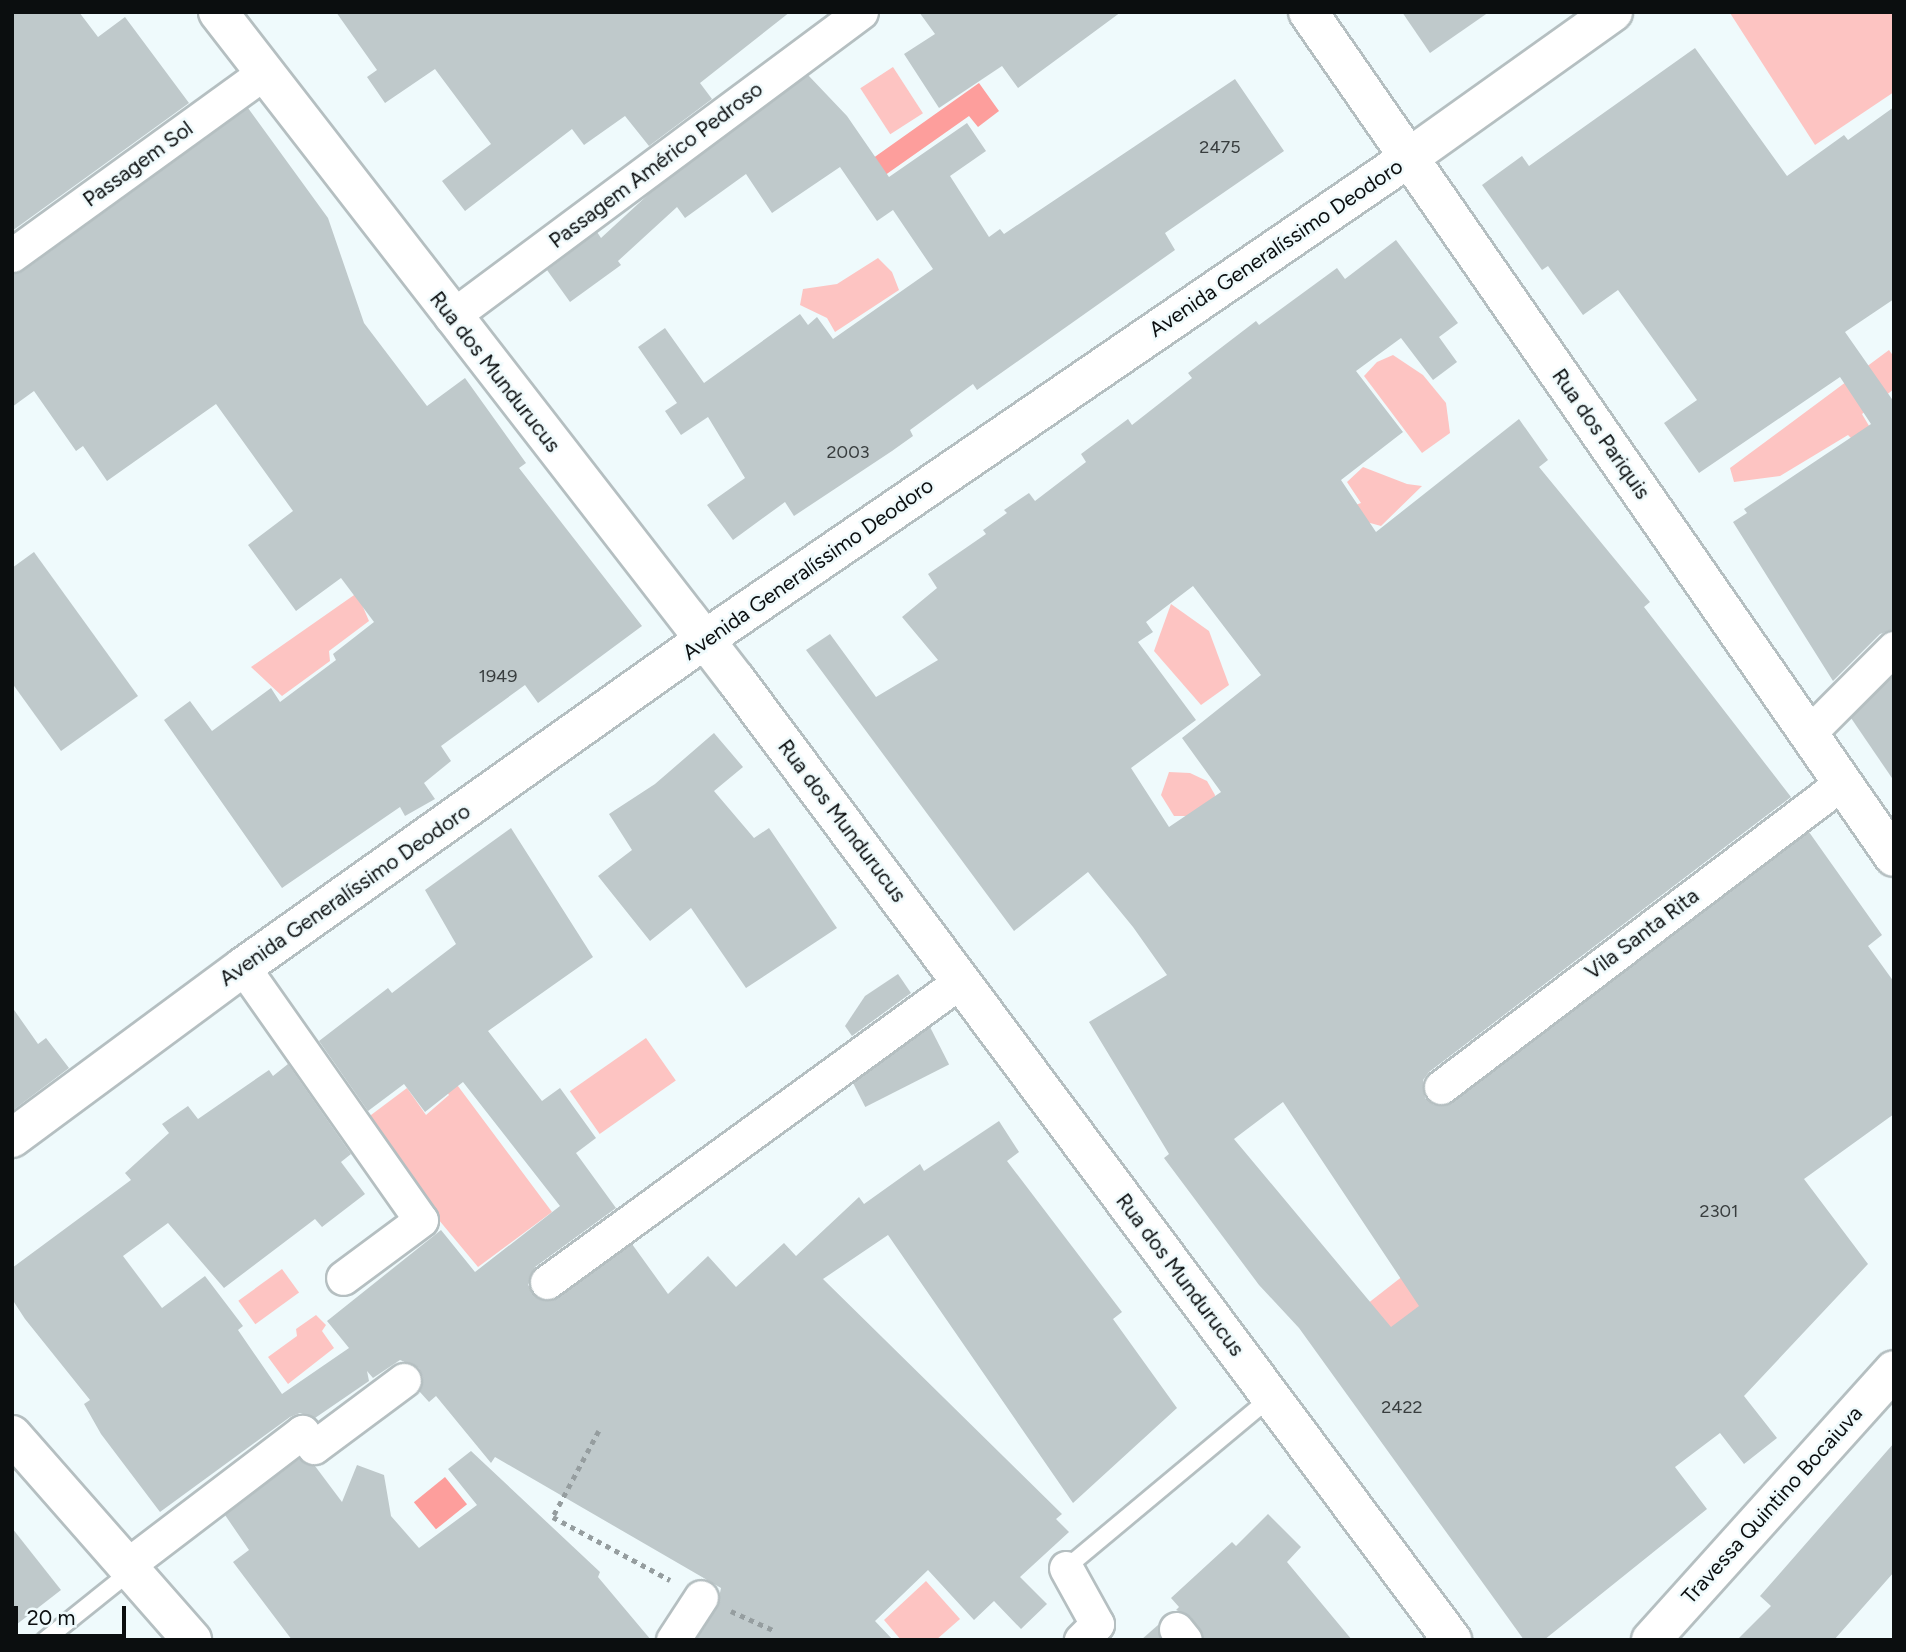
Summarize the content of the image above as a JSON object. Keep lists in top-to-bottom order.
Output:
{
  "streets": {
    "street": [
      "Passagem Sol",
      "Passagem Américo Pedroso",
      "Avenida Generalíssimo Deodoro",
      "Rua dos Mundurucus",
      "Rua dos Pariquis",
      "Vila Santa Rita",
      "Travessa Quintino Bocaiuva"
    ]
  },
  "crossings": [
    ["Passagem Sol", "Rua dos Mundurucus"],
    ["Passagem Américo Pedroso", "Rua dos Mundurucus"],
    ["Avenida Generalíssimo Deodoro", "Rua dos Mundurucus"],
    ["Avenida Generalíssimo Deodoro", "Rua dos Pariquis"],
    ["Rua dos Pariquis", "Vila Santa Rita"]
  ],
  "house_numbers": [
    "2475",
    "2003",
    "1949",
    "2301",
    "2422"
  ],
  "scale_bar": "20 m"
}
